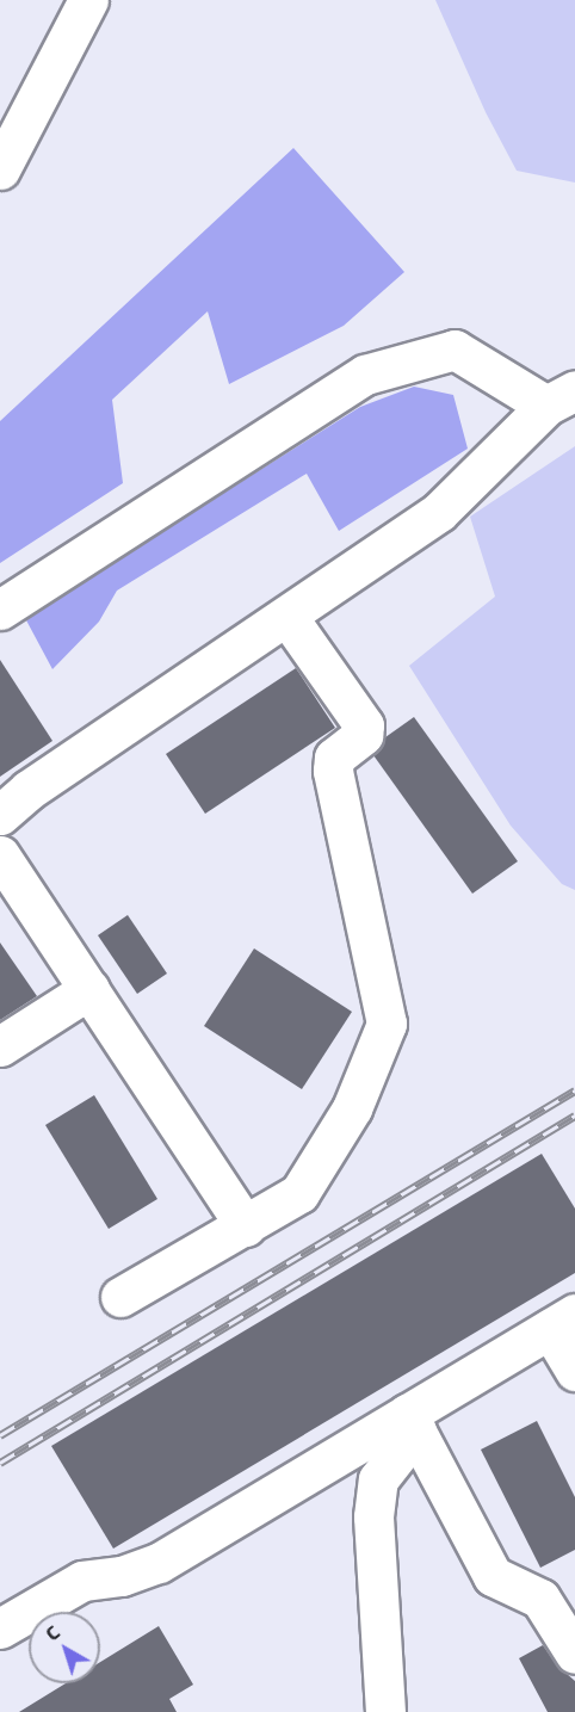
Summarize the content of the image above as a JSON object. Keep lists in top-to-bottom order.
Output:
{
  "north": "top left"
}
